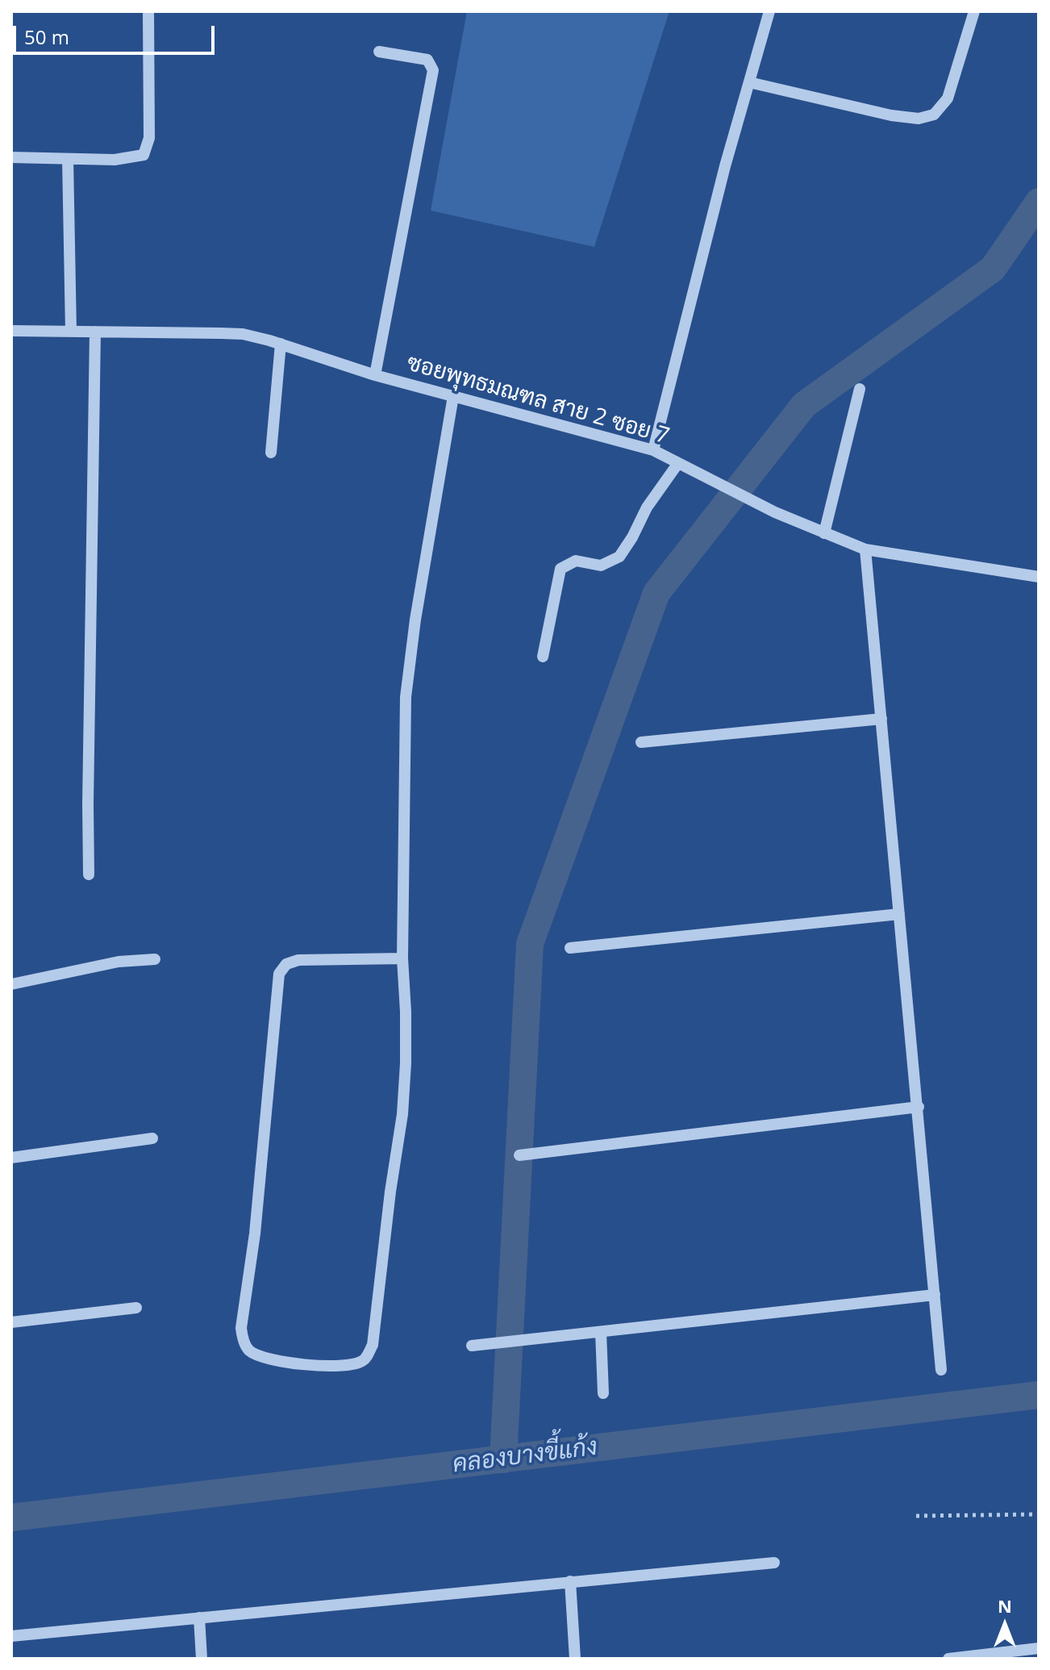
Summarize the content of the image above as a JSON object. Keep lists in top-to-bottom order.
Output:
{
  "streets": {
    "street": ["ซอยพุทธมณฑล สาย 2 ซอย 7"]
  },
  "water": ["คลองบางขี้แก้ง"],
  "scale_bar": "50 m",
  "north": "top"
}
